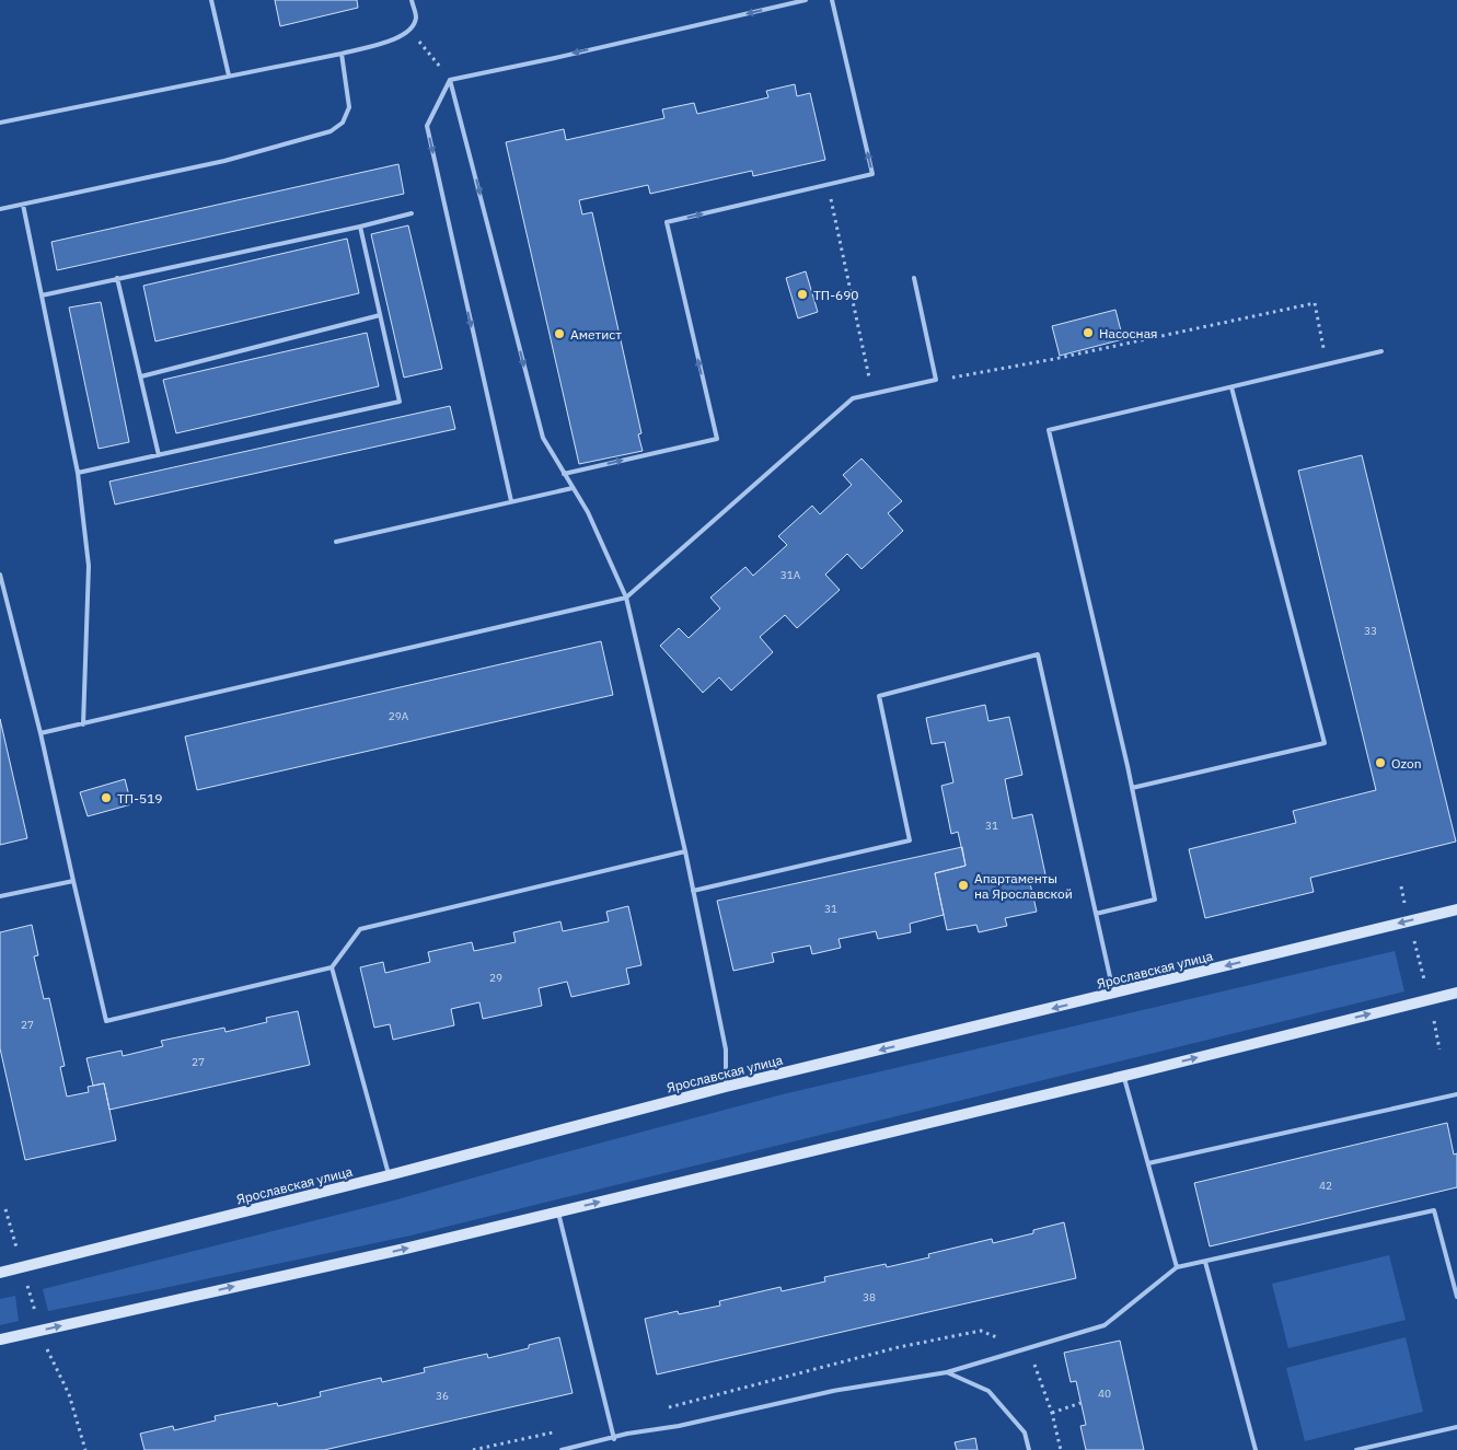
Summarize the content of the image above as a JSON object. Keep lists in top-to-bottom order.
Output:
{
  "streets": {
    "main road": ["Ярославская улица"]
  },
  "places": [
    "ТП-690",
    "Насосная",
    "Аметист",
    "Ozon",
    "ТП-519",
    "Апартаменты на Ярославской"
  ],
  "house_numbers": [
    "31А",
    "33",
    "29А",
    "31",
    "31",
    "29",
    "27",
    "27",
    "42",
    "38",
    "40",
    "36"
  ]
}
